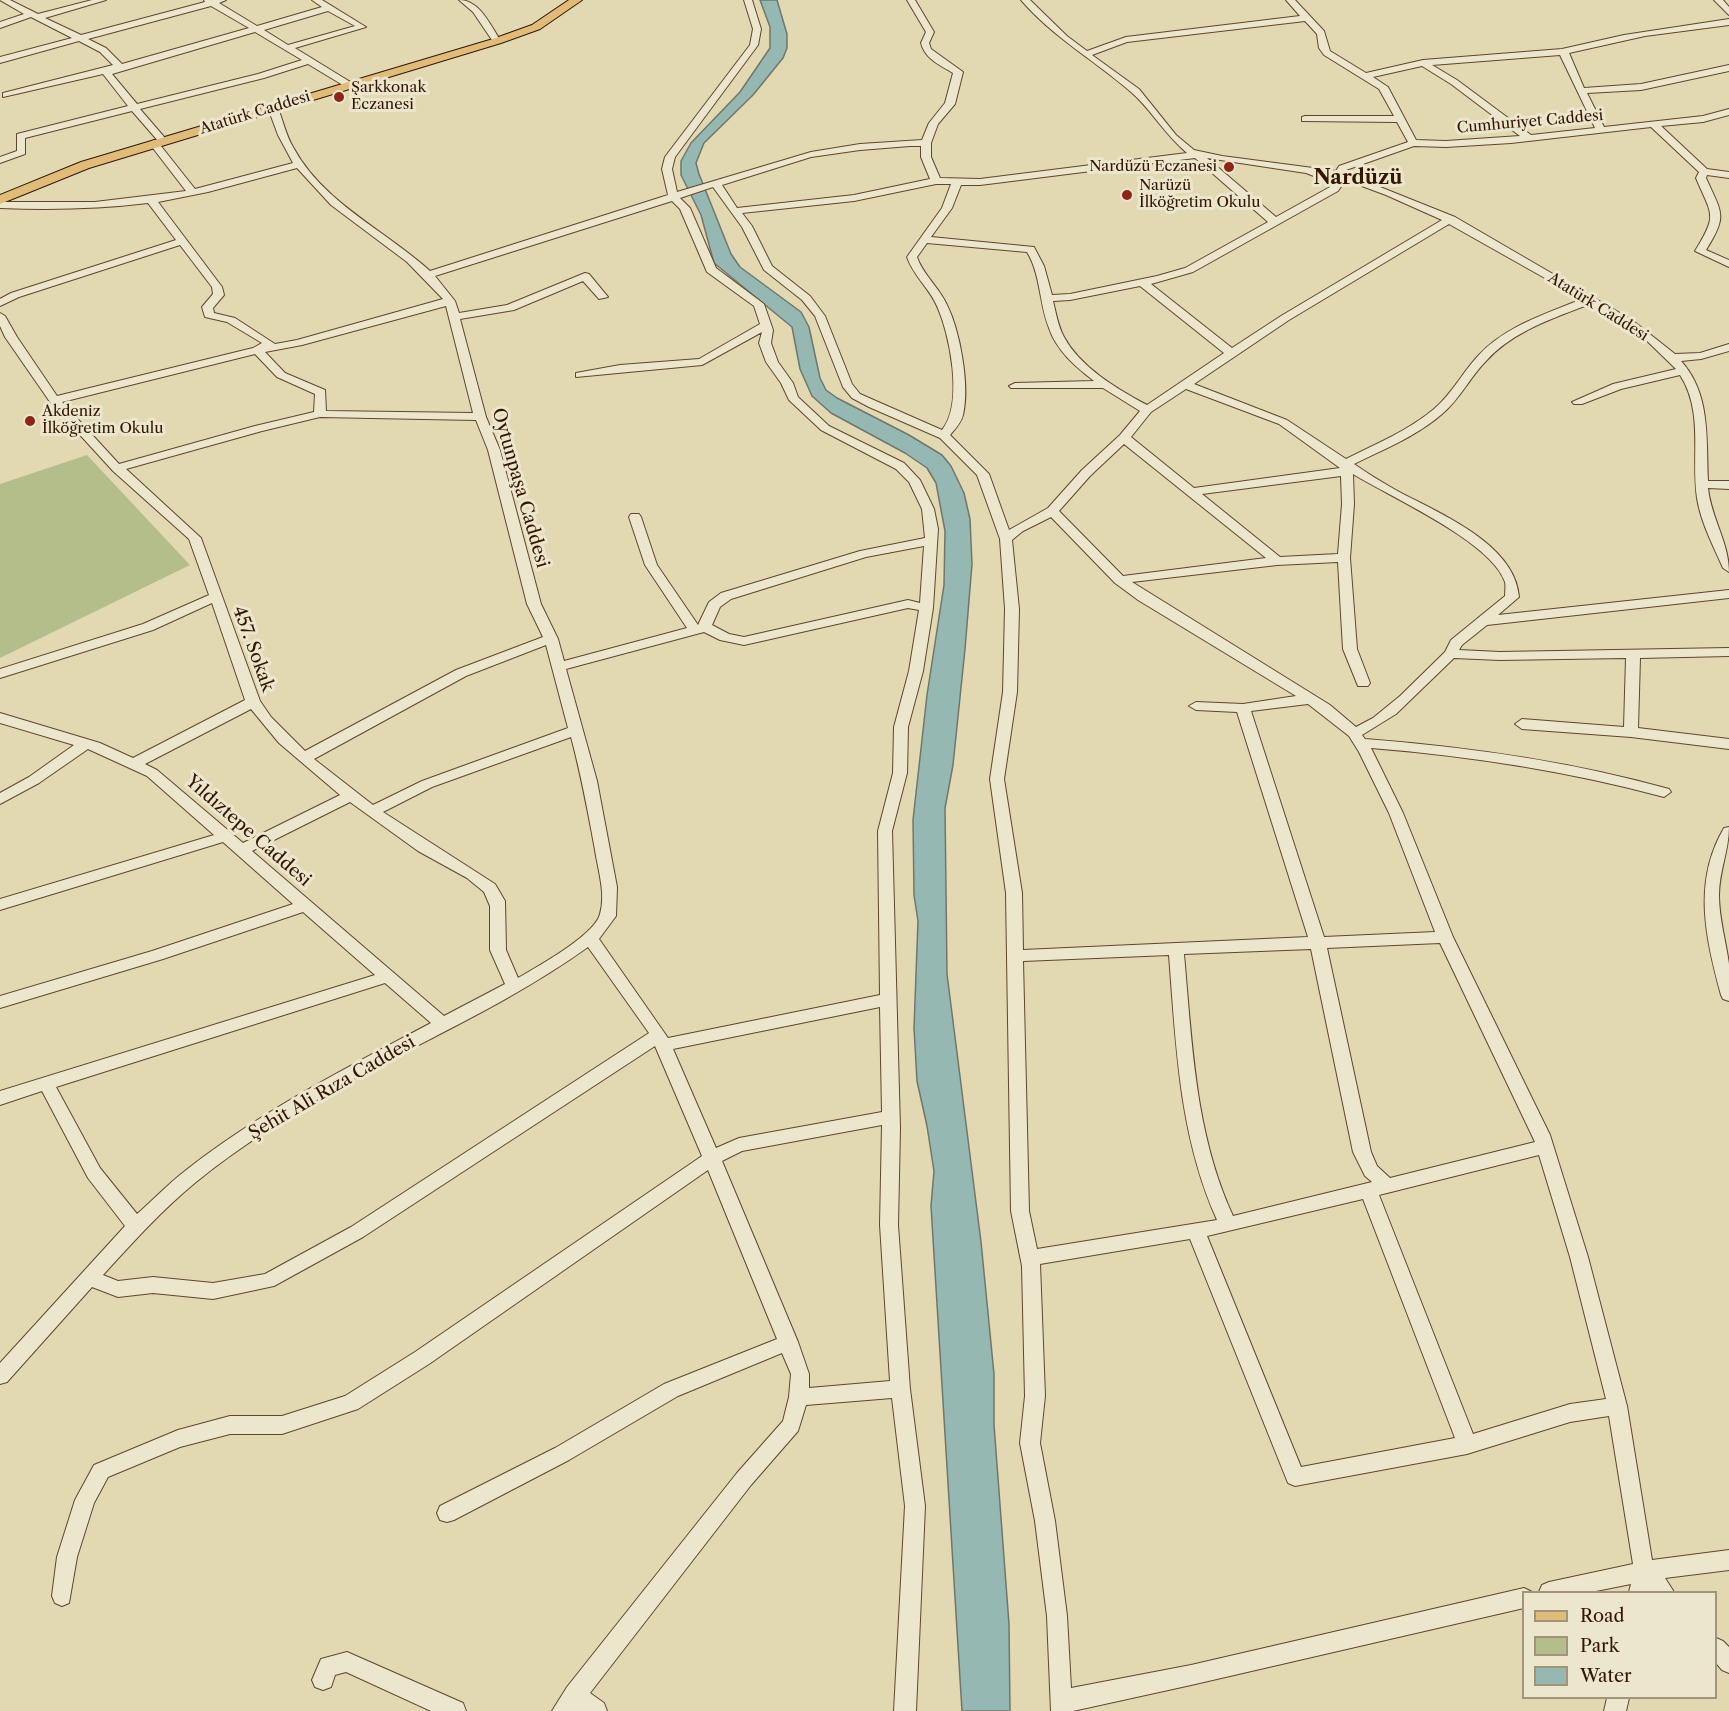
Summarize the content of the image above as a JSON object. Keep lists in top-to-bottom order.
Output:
{
  "streets": {
    "main road": ["Atatürk Caddesi"],
    "street": [
      "Cumhuriyet Caddesi",
      "Oytunpaşa Caddesi",
      "457. Sokak",
      "Yıldıztepe Caddesi",
      "Şehit Ali Rıza Caddesi"
    ]
  },
  "crossings": [
    ["Atatürk Caddesi", "Cumhuriyet Caddesi"],
    ["Atatürk Caddesi", "Oytunpaşa Caddesi"],
    ["Oytunpaşa Caddesi", "Şehit Ali Rıza Caddesi"],
    ["457. Sokak", "Şehit Ali Rıza Caddesi"],
    ["Yıldıztepe Caddesi", "Şehit Ali Rıza Caddesi"]
  ],
  "districts": ["Nardüzü"],
  "places": [
    "Şarkkonak Eczanesi",
    "Nardüzü Eczanesi",
    "Narüzü İlköğretim Okulu",
    "Akdeniz İlköğretim Okulu"
  ],
  "legend": ["Road", "Park", "Water"]
}
